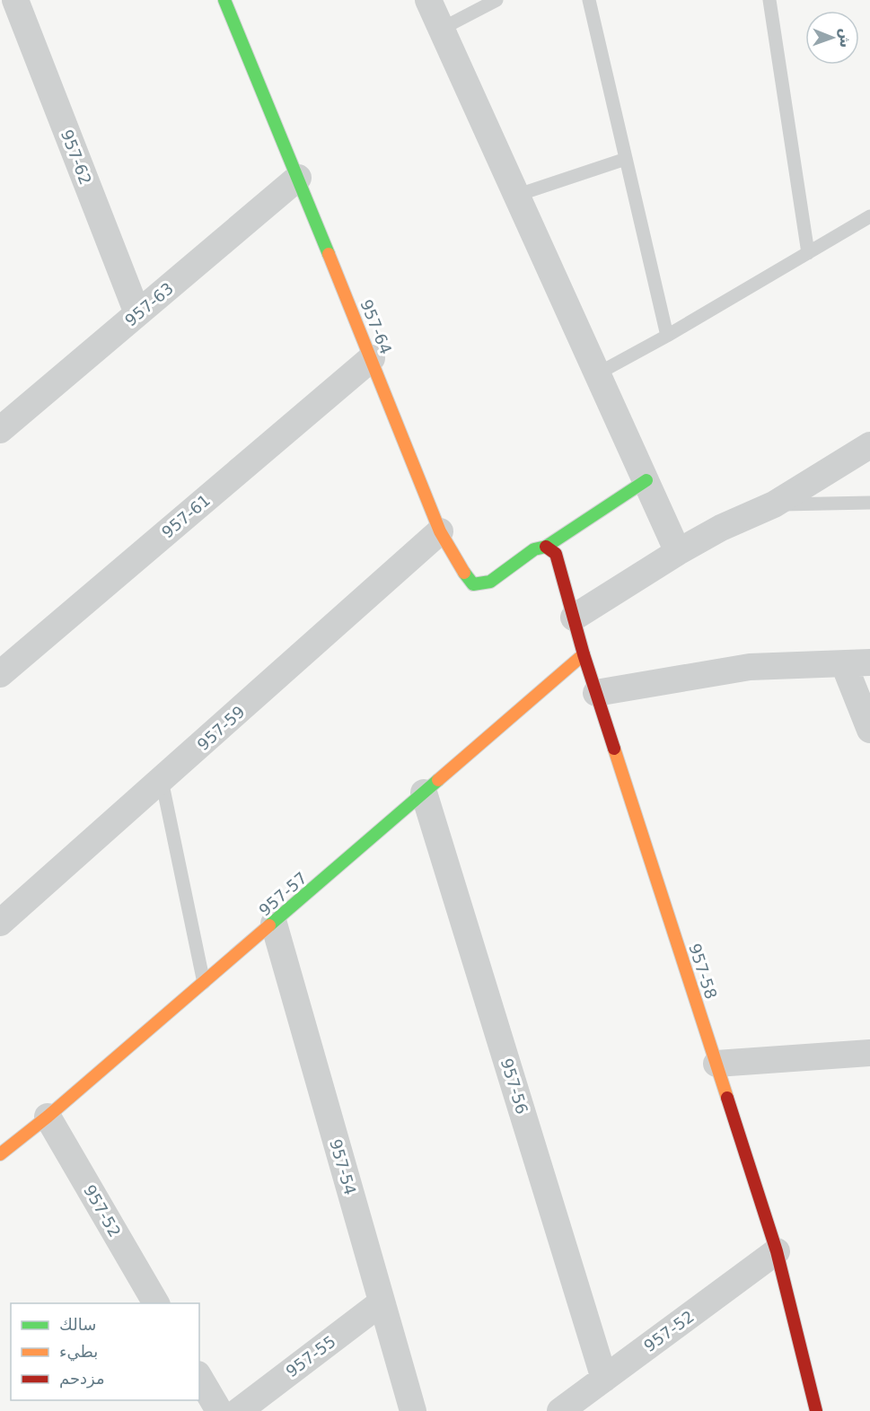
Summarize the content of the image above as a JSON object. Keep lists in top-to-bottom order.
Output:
{
  "streets": {
    "street": [
      "957-62",
      "957-63",
      "957-64",
      "957-61",
      "957-59",
      "957-57",
      "957-58",
      "957-56",
      "957-54",
      "957-52",
      "957-55"
    ]
  },
  "crossings": [
    ["957-62", "957-63"],
    ["957-63", "957-64"],
    ["957-64", "957-61"],
    ["957-64", "957-59"],
    ["957-64", "957-58"],
    ["957-57", "957-58"],
    ["957-57", "957-56"],
    ["957-57", "957-54"],
    ["957-57", "957-52"],
    ["957-58", "957-52"],
    ["957-56", "957-52"],
    ["957-54", "957-55"]
  ],
  "legend": ["سالك", "بطيء", "مزدحم"],
  "north": "right"
}
